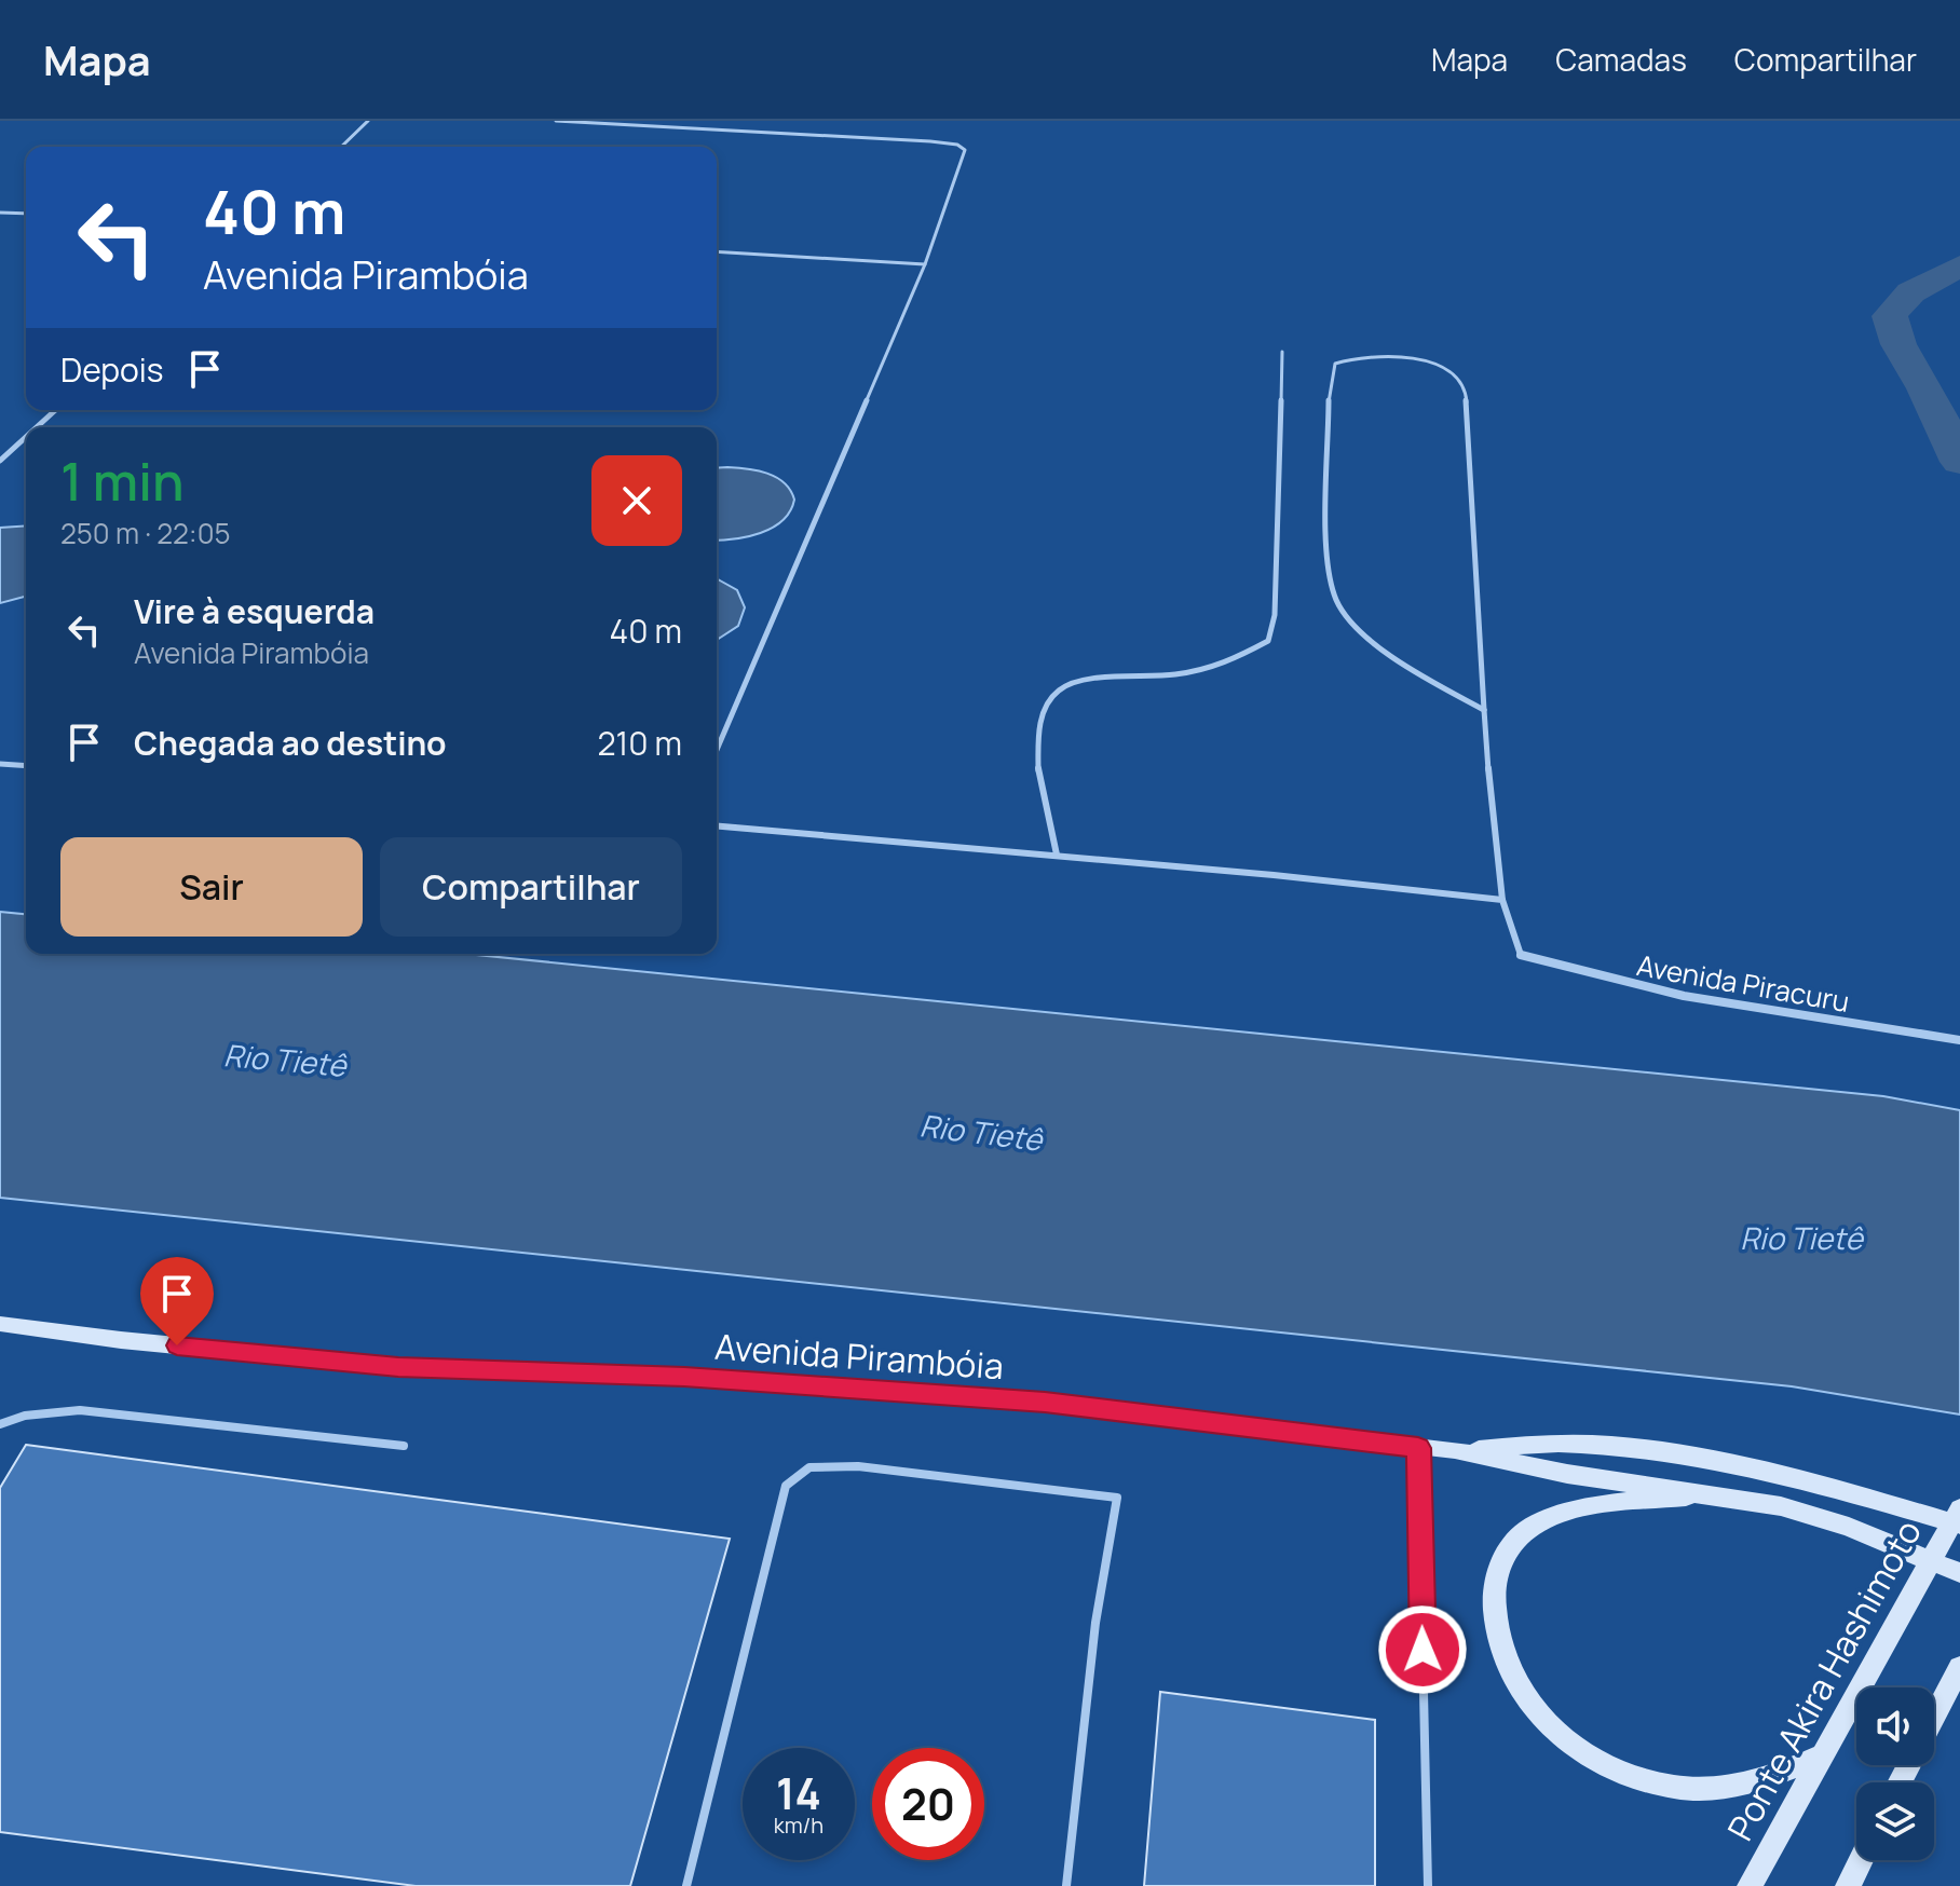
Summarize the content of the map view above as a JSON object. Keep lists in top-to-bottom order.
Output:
{
  "streets": {
    "main road": ["Avenida Pirambóia", "Ponte Akira Hashimoto"],
    "street": ["Avenida Piracuru"]
  },
  "water": ["Rio Tietê"],
  "page": {
    "header": "Mapa",
    "nav": ["Mapa", "Camadas", "Compartilhar"],
    "turn": ["40 m", "Avenida Pirambóia"],
    "then": "Depois",
    "heading": ["1 min", "250 m · 22:05"],
    "list": [
      {
        "name": "Vire à esquerda",
        "note": "Avenida Pirambóia",
        "value": "40 m"
      },
      {
        "name": "Chegada ao destino",
        "value": "210 m"
      }
    ],
    "buttons": ["Sair", "Compartilhar"],
    "speed": "14 km/h",
    "limit": "20"
  }
}
